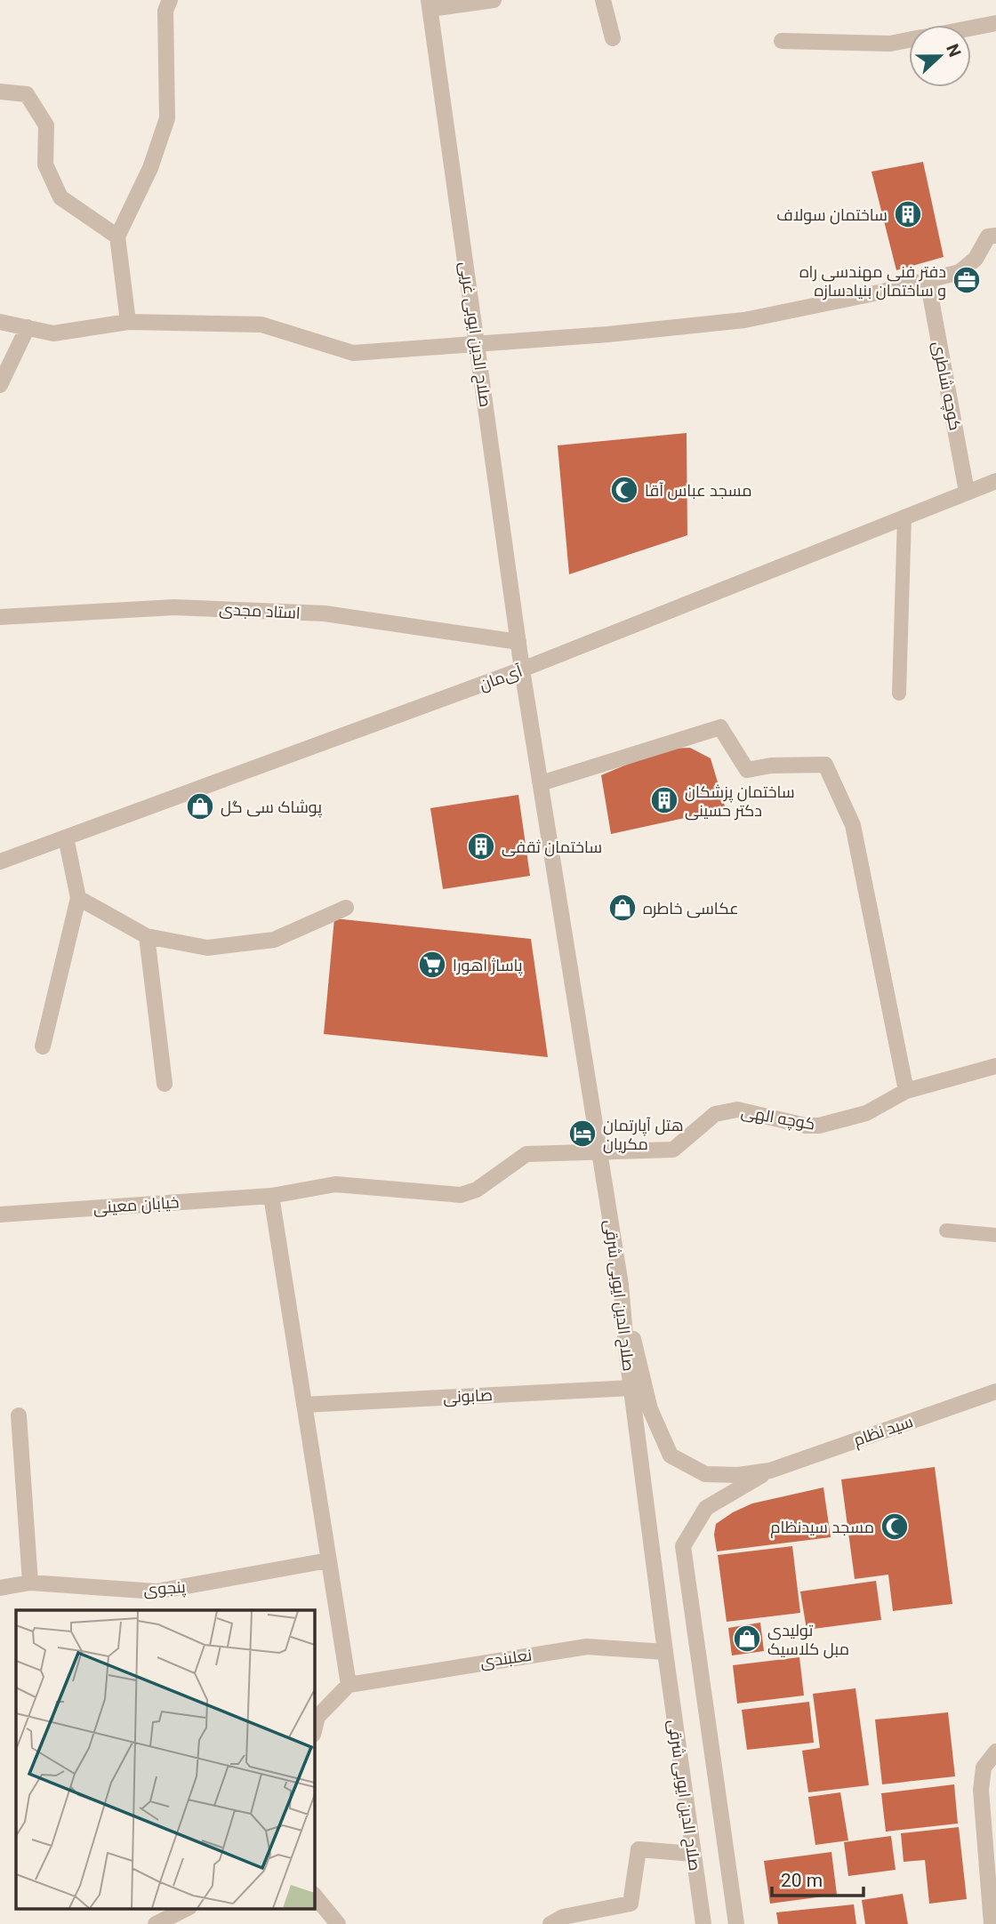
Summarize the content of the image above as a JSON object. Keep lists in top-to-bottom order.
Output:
{
  "streets": {
    "street": [
      "صلاح الدین ایوبی غریی",
      "کوچه شاطری",
      "استاد مجدی",
      "آی‌مان",
      "کوچه الهی",
      "خیابان معینی",
      "صلاح الدین ایوبی شرقی",
      "صابونی",
      "سید نظام",
      "پنجوی",
      "نعلبندی"
    ]
  },
  "crossings": [
    ["صلاح الدین ایوبی غریی", "استاد مجدی"],
    ["صلاح الدین ایوبی غریی", "آی‌مان"],
    ["صلاح الدین ایوبی غریی", "صلاح الدین ایوبی شرقی"],
    ["کوچه شاطری", "آی‌مان"],
    ["آی‌مان", "صلاح الدین ایوبی شرقی"],
    ["کوچه الهی", "خیابان معینی"],
    ["کوچه الهی", "صلاح الدین ایوبی شرقی"],
    ["صلاح الدین ایوبی شرقی", "صابونی"],
    ["صلاح الدین ایوبی شرقی", "نعلبندی"]
  ],
  "places": {
    "building": ["ساختمان سولاف", "ساختمان پزشکان دکتر حسینی", "ساختمان ثقفی"],
    "office": ["دفتر فنی مهندسی راه و ساختمان بنیادسازه"],
    "mosque": ["مسجد عباس آقا", "مسجد سیدنظام"],
    "shop": ["پوشاک سی گل", "عکاسی خاطره", "تولیدی مبل کلاسیک"],
    "supermarket": ["پاساژ اهورا"],
    "hotel": ["هتل آپارتمان مکریان"]
  },
  "scale_bar": "20 m",
  "north": "right"
}
